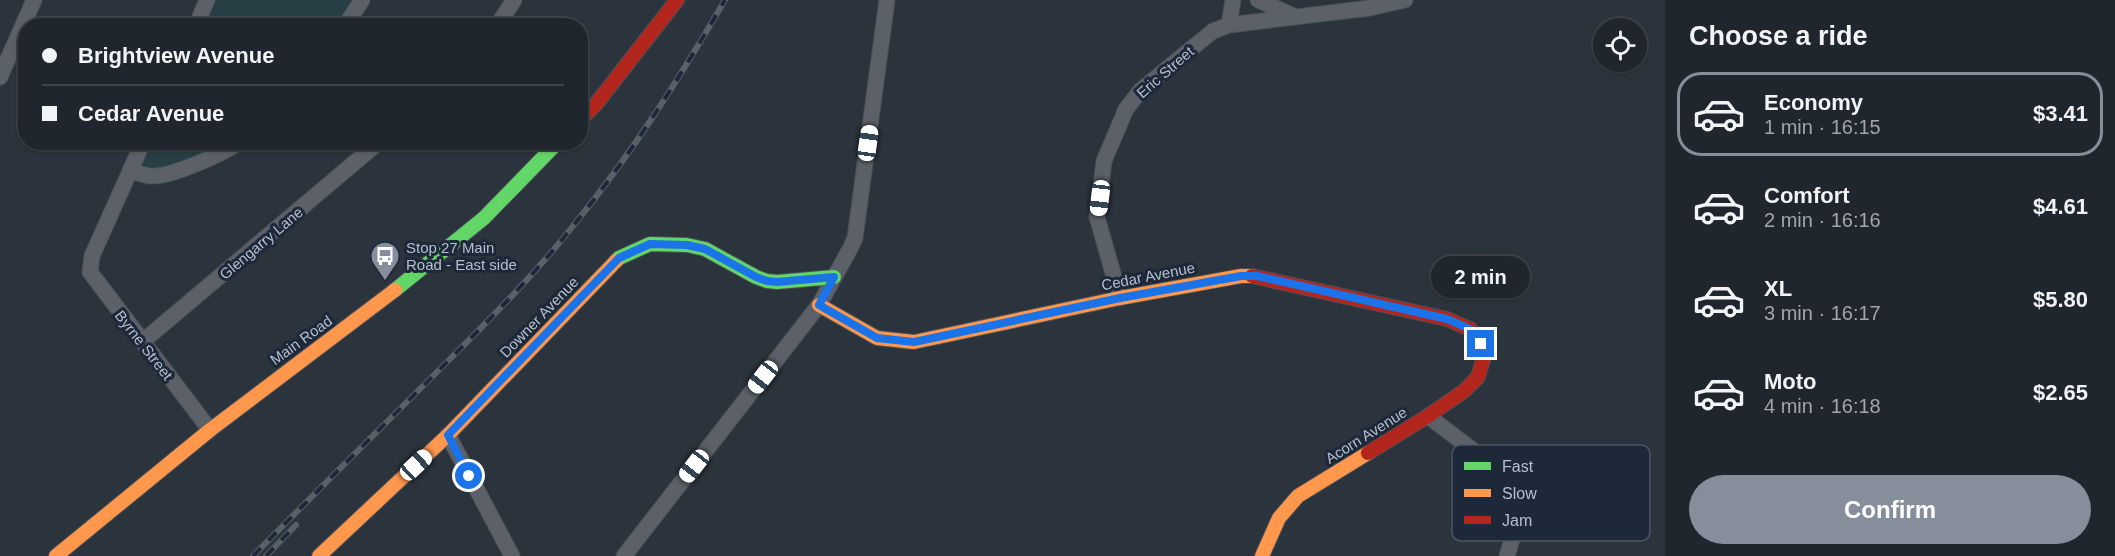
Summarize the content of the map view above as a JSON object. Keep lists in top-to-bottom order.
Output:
{
  "streets": {
    "street": [
      "Eric Street",
      "Glengarry Lane",
      "Cedar Avenue",
      "Downer Avenue",
      "Main Road",
      "Byrne Street",
      "Acorn Avenue"
    ]
  },
  "crossings": [
    ["Eric Street", "Cedar Avenue"],
    ["Glengarry Lane", "Byrne Street"],
    ["Cedar Avenue", "Acorn Avenue"],
    ["Main Road", "Byrne Street"]
  ],
  "places": {
    "bus stop": ["Stop 27 Main Road - East side"]
  },
  "legend": ["Fast", "Slow", "Jam"],
  "page": {
    "heading": "Choose a ride",
    "banner": ["Brightview Avenue", "Cedar Avenue"],
    "list": [
      {
        "name": "Economy",
        "note": "1 min · 16:15",
        "value": "$3.41"
      },
      {
        "name": "Comfort",
        "note": "2 min · 16:16",
        "value": "$4.61"
      },
      {
        "name": "XL",
        "note": "3 min · 16:17",
        "value": "$5.80"
      },
      {
        "name": "Moto",
        "note": "4 min · 16:18",
        "value": "$2.65"
      }
    ],
    "bubble": "2 min",
    "buttons": "Confirm"
  }
}
